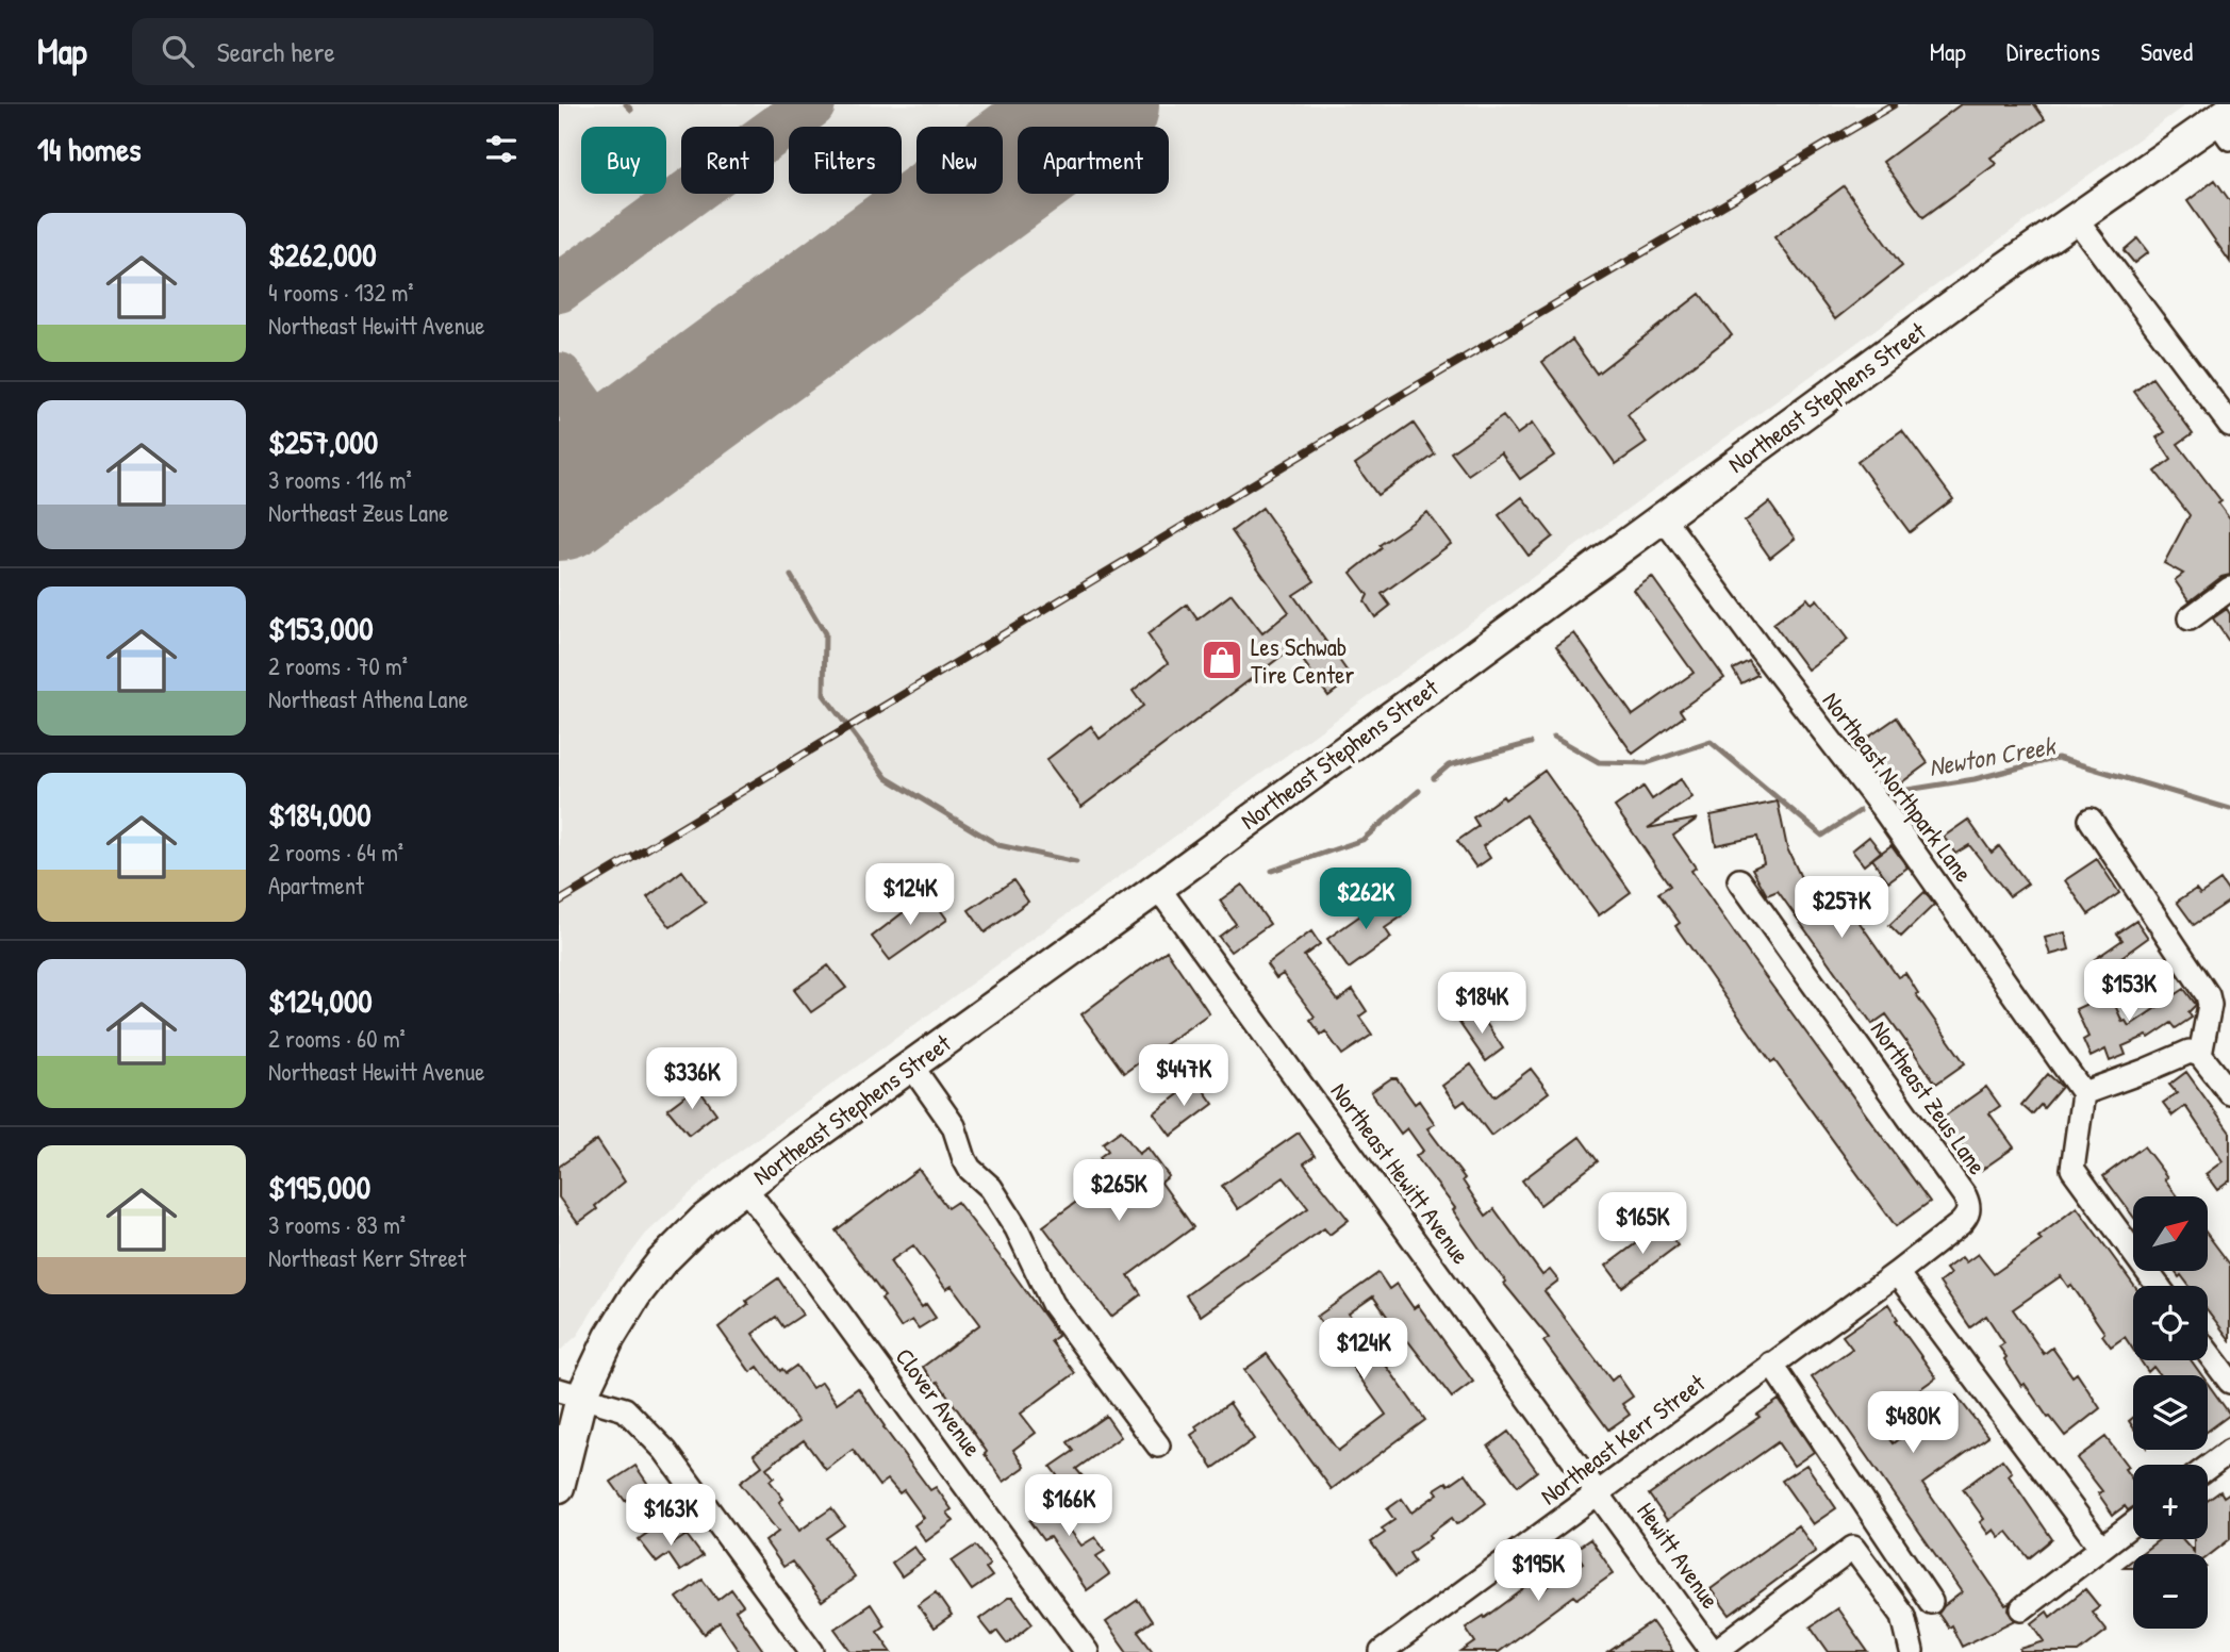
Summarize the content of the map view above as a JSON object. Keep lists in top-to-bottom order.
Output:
{
  "streets": {
    "main road": ["Northeast Stephens Street"],
    "street": [
      "Northeast Northpark Lane",
      "Northeast Zeus Lane",
      "Northeast Hewitt Avenue",
      "Clover Avenue",
      "Northeast Kerr Street",
      "Hewitt Avenue"
    ]
  },
  "crossings": [
    ["Northeast Stephens Street", "Northeast Northpark Lane"],
    ["Northeast Stephens Street", "Northeast Hewitt Avenue"],
    ["Northeast Stephens Street", "Clover Avenue"],
    ["Northeast Zeus Lane", "Northeast Kerr Street"],
    ["Northeast Hewitt Avenue", "Northeast Kerr Street"],
    ["Northeast Hewitt Avenue", "Hewitt Avenue"],
    ["Northeast Kerr Street", "Hewitt Avenue"]
  ],
  "water": ["Newton Creek"],
  "places": {
    "shop": ["Les Schwab Tire Center"]
  },
  "north": "top right",
  "page": {
    "header": "Map",
    "search": "Search here",
    "nav": ["Map", "Directions", "Saved"],
    "heading": "14 homes",
    "chip": [
      "Buy",
      "Rent",
      "Filters",
      "New",
      "Apartment"
    ],
    "list": [
      {
        "name": "$262,000",
        "note": "4 rooms · 132 m² · Northeast Hewitt Avenue"
      },
      {
        "name": "$257,000",
        "note": "3 rooms · 116 m² · Northeast Zeus Lane"
      },
      {
        "name": "$153,000",
        "note": "2 rooms · 70 m² · Northeast Athena Lane"
      },
      {
        "name": "$184,000",
        "note": "2 rooms · 64 m² · Apartment"
      },
      {
        "name": "$124,000",
        "note": "2 rooms · 60 m² · Northeast Hewitt Avenue"
      },
      {
        "name": "$195,000",
        "note": "3 rooms · 83 m² · Northeast Kerr Street"
      }
    ],
    "price": [
      "$124K",
      "$262K",
      "$257K",
      "$153K",
      "$184K",
      "$447K",
      "$336K",
      "$265K",
      "$165K",
      "$124K",
      "$480K",
      "$166K",
      "$163K",
      "$195K"
    ],
    "map_buttons": ["+", "−"]
  }
}
